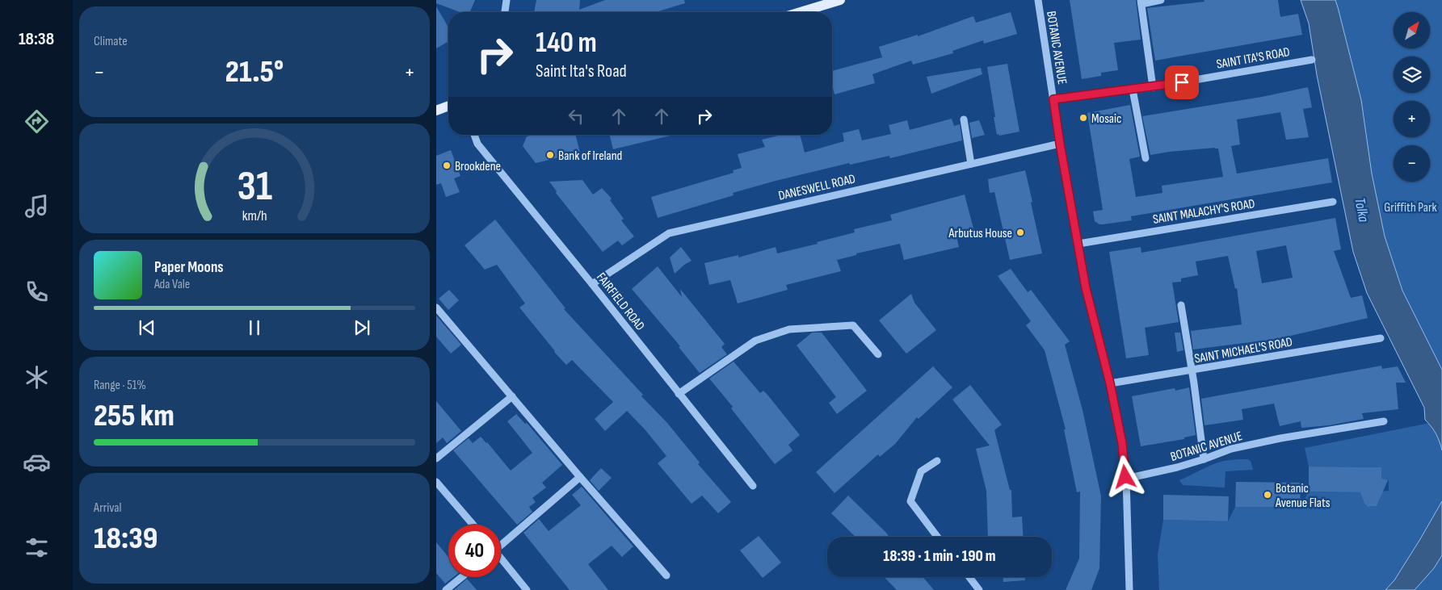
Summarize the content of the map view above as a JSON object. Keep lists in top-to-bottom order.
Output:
{
  "streets": {
    "street": [
      "BOTANIC AVENUE",
      "SAINT ITA'S ROAD",
      "DANESWELL ROAD",
      "SAINT MALACHY'S ROAD",
      "FAIRFIELD ROAD",
      "SAINT MICHAEL'S ROAD"
    ]
  },
  "crossings": [
    ["BOTANIC AVENUE", "SAINT ITA'S ROAD"],
    ["BOTANIC AVENUE", "DANESWELL ROAD"],
    ["BOTANIC AVENUE", "SAINT MALACHY'S ROAD"],
    ["BOTANIC AVENUE", "SAINT MICHAEL'S ROAD"],
    ["DANESWELL ROAD", "FAIRFIELD ROAD"]
  ],
  "water": ["Tolka"],
  "parks": ["Griffith Park"],
  "places": [
    "Mosaic",
    "Bank of Ireland",
    "Brookdene",
    "Arbutus House",
    "Botanic Avenue Flats"
  ],
  "north": "top right",
  "page": {
    "tabs": "18:38",
    "tile": [
      "Climate",
      ["Range · 51%", "255 km"],
      ["Arrival", "18:39"]
    ],
    "map_buttons": ["+", "−"],
    "turn": ["140 m", "Saint Ita's Road"],
    "heat": ["−", "21.5°", "+"],
    "song": ["Paper Moons", "Ada Vale"],
    "limit": "40",
    "trip": "18:39 · 1 min · 190 m",
    "gauge": ["31", "km/h"]
  }
}
